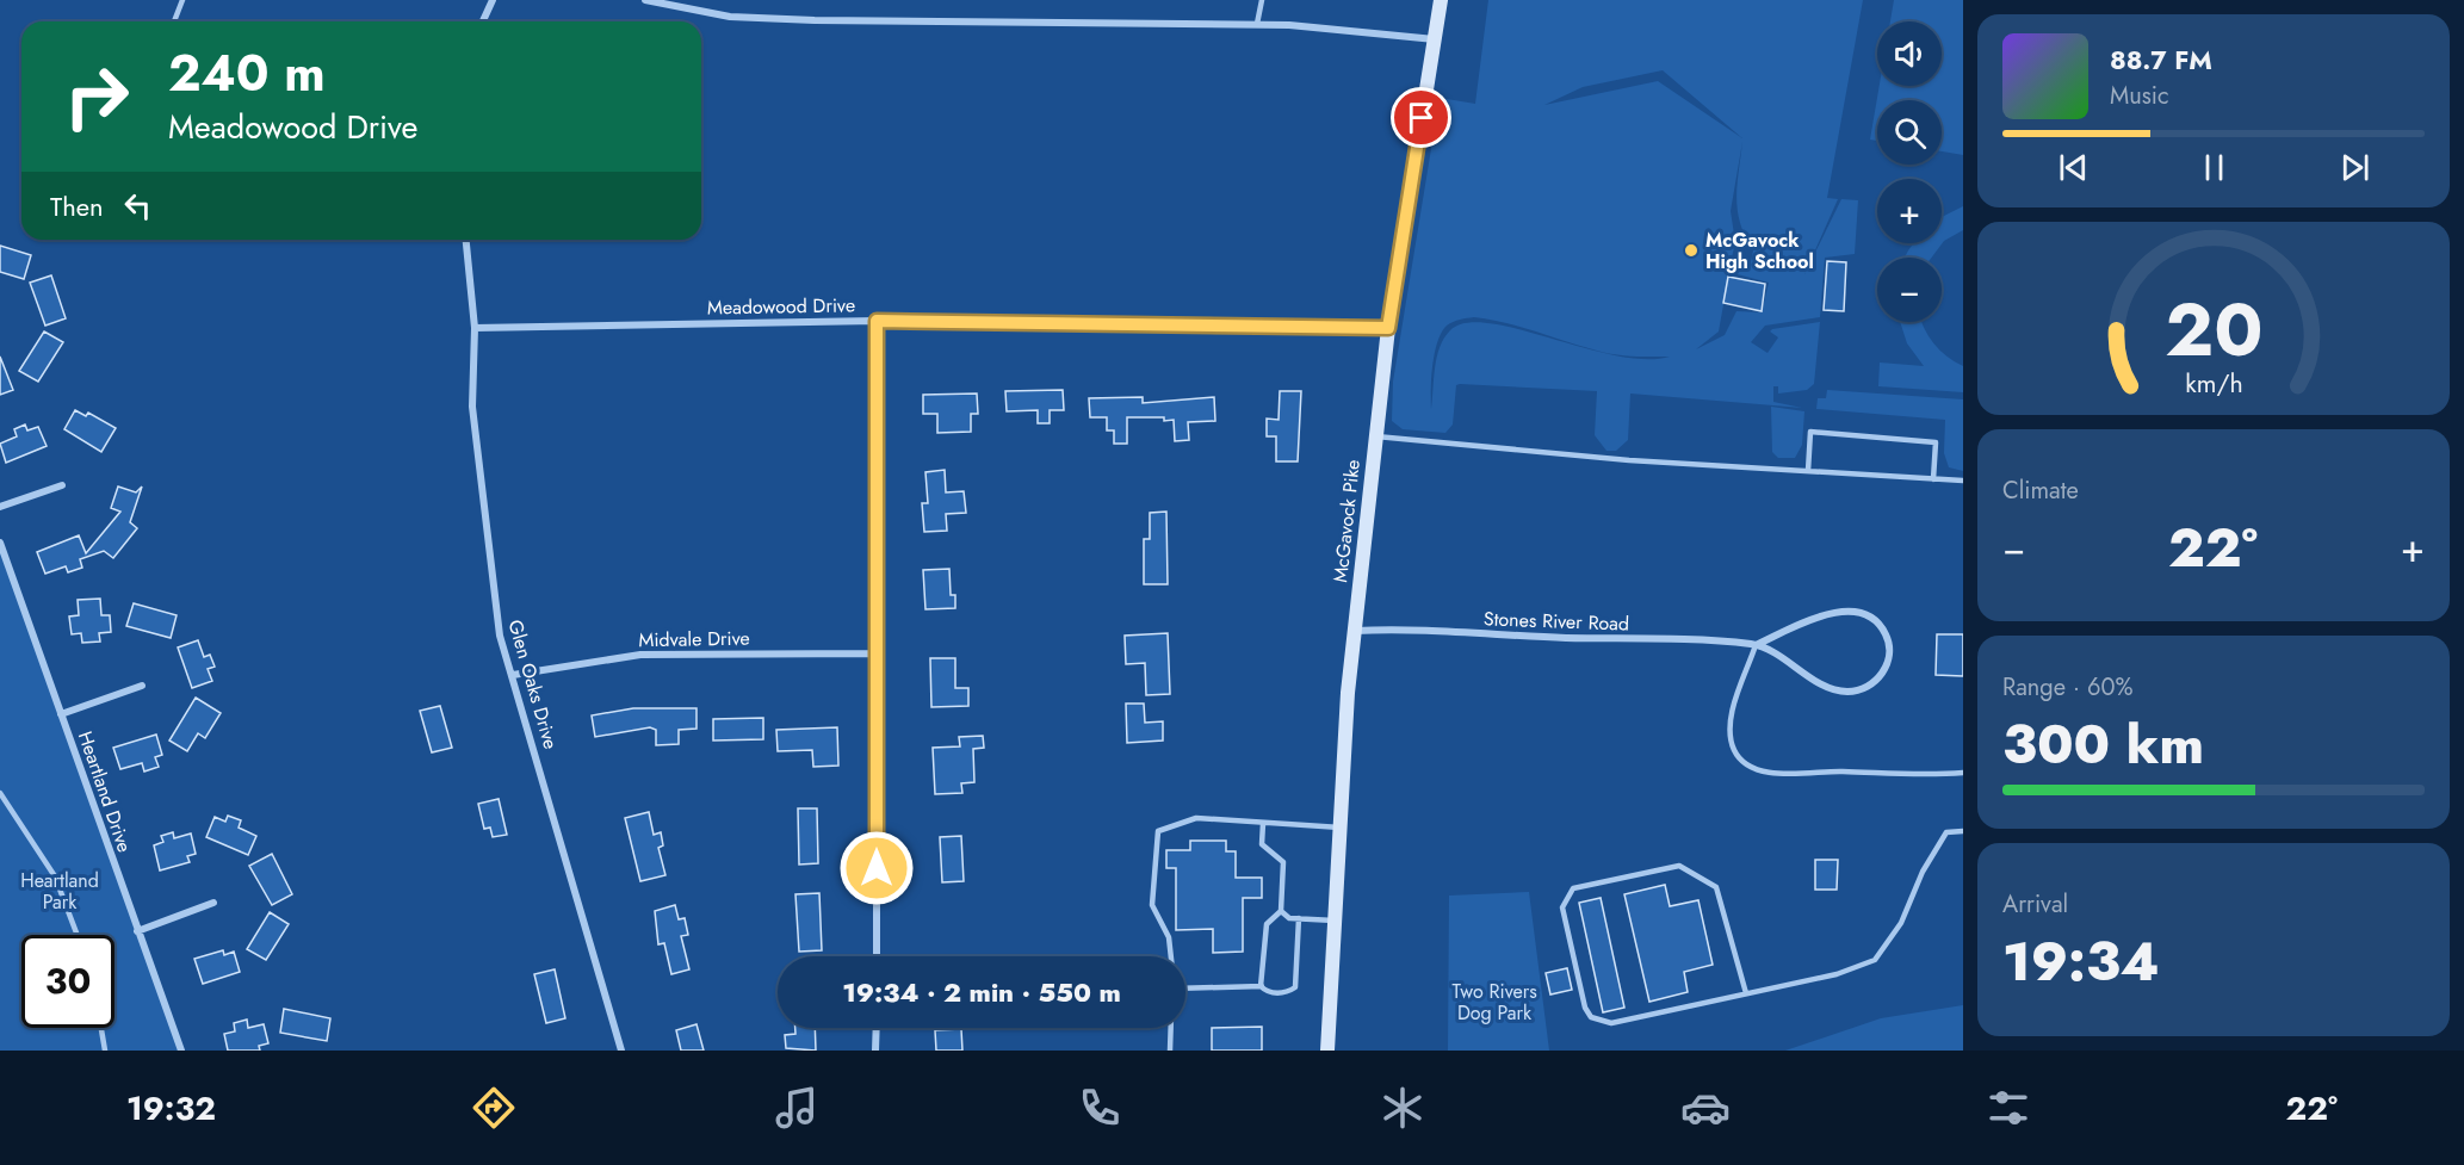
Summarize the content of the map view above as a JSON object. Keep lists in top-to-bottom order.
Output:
{
  "streets": {
    "main road": ["McGavock Pike"],
    "street": [
      "Meadowood Drive",
      "Stones River Road",
      "Midvale Drive",
      "Glen Oaks Drive",
      "Heartland Drive"
    ]
  },
  "crossings": [
    ["Meadowood Drive", "McGavock Pike"],
    ["Meadowood Drive", "Glen Oaks Drive"],
    ["McGavock Pike", "Stones River Road"],
    ["Midvale Drive", "Glen Oaks Drive"]
  ],
  "parks": ["Heartland Park", "Two Rivers Dog Park"],
  "places": ["McGavock High School"],
  "page": {
    "map_buttons": ["+", "−"],
    "turn": ["240 m", "Meadowood Drive"],
    "song": ["88.7 FM", "Music"],
    "then": "Then",
    "tile": [
      "Climate",
      ["Range · 60%", "300 km"],
      ["Arrival", "19:34"]
    ],
    "heat": ["−", "22°", "+"],
    "limit": "30",
    "trip": "19:34 · 2 min · 550 m",
    "tabs": ["19:32", "22°"],
    "gauge": ["20", "km/h"]
  }
}
